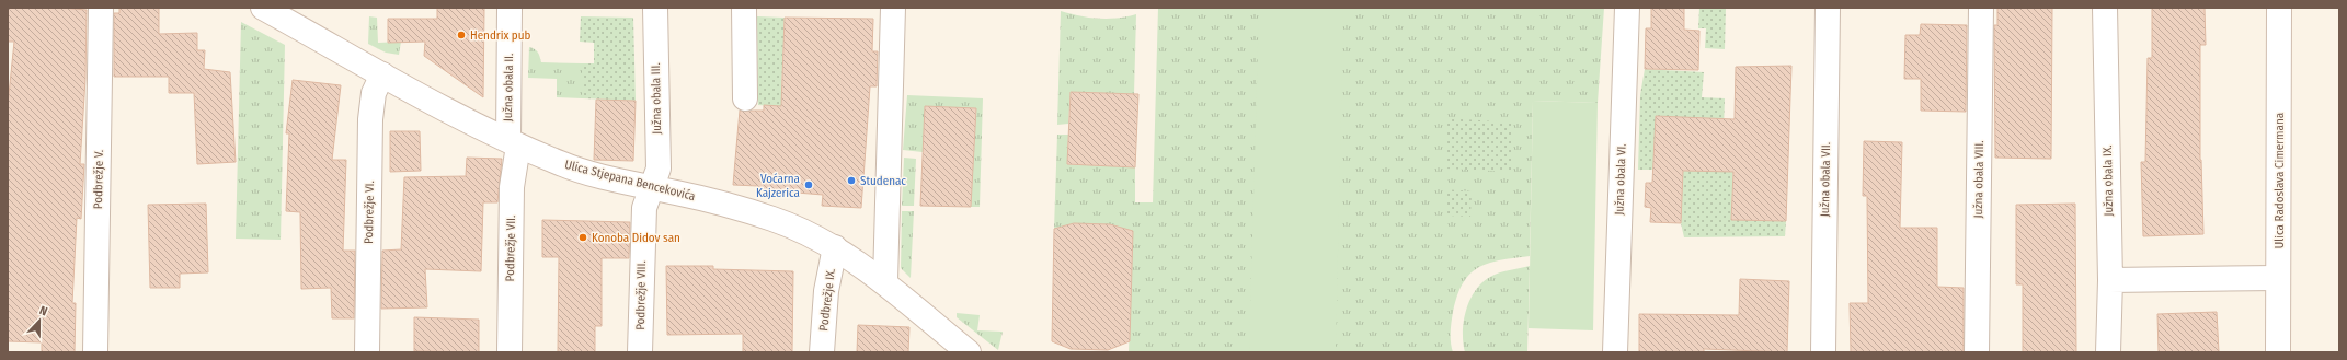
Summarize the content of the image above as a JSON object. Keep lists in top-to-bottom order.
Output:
{
  "streets": {
    "street": [
      "Južna obala II.",
      "Južna obala III.",
      "Podbrežje V.",
      "Južna obala VI.",
      "Južna obala VII.",
      "Južna obala VIII.",
      "Ulica Stjepana Bencekovića",
      "Južna obala IX.",
      "Ulica Radoslava Cimermana",
      "Podbrežje VI.",
      "Podbrežje VII.",
      "Podbrežje VIII.",
      "Podbrežje IX."
    ]
  },
  "crossings": [
    ["Južna obala II.", "Ulica Stjepana Bencekovića"],
    ["Južna obala II.", "Podbrežje VII."],
    ["Južna obala III.", "Ulica Stjepana Bencekovića"],
    ["Južna obala III.", "Podbrežje VIII."],
    ["Ulica Stjepana Bencekovića", "Podbrežje VI."],
    ["Ulica Stjepana Bencekovića", "Podbrežje VII."],
    ["Ulica Stjepana Bencekovića", "Podbrežje VIII."],
    ["Ulica Stjepana Bencekovića", "Podbrežje IX."]
  ],
  "places": [
    "Hendrix pub",
    "Studenac",
    "Voćarna Kajzerica",
    "Konoba Didov san"
  ],
  "north": "top"
}
